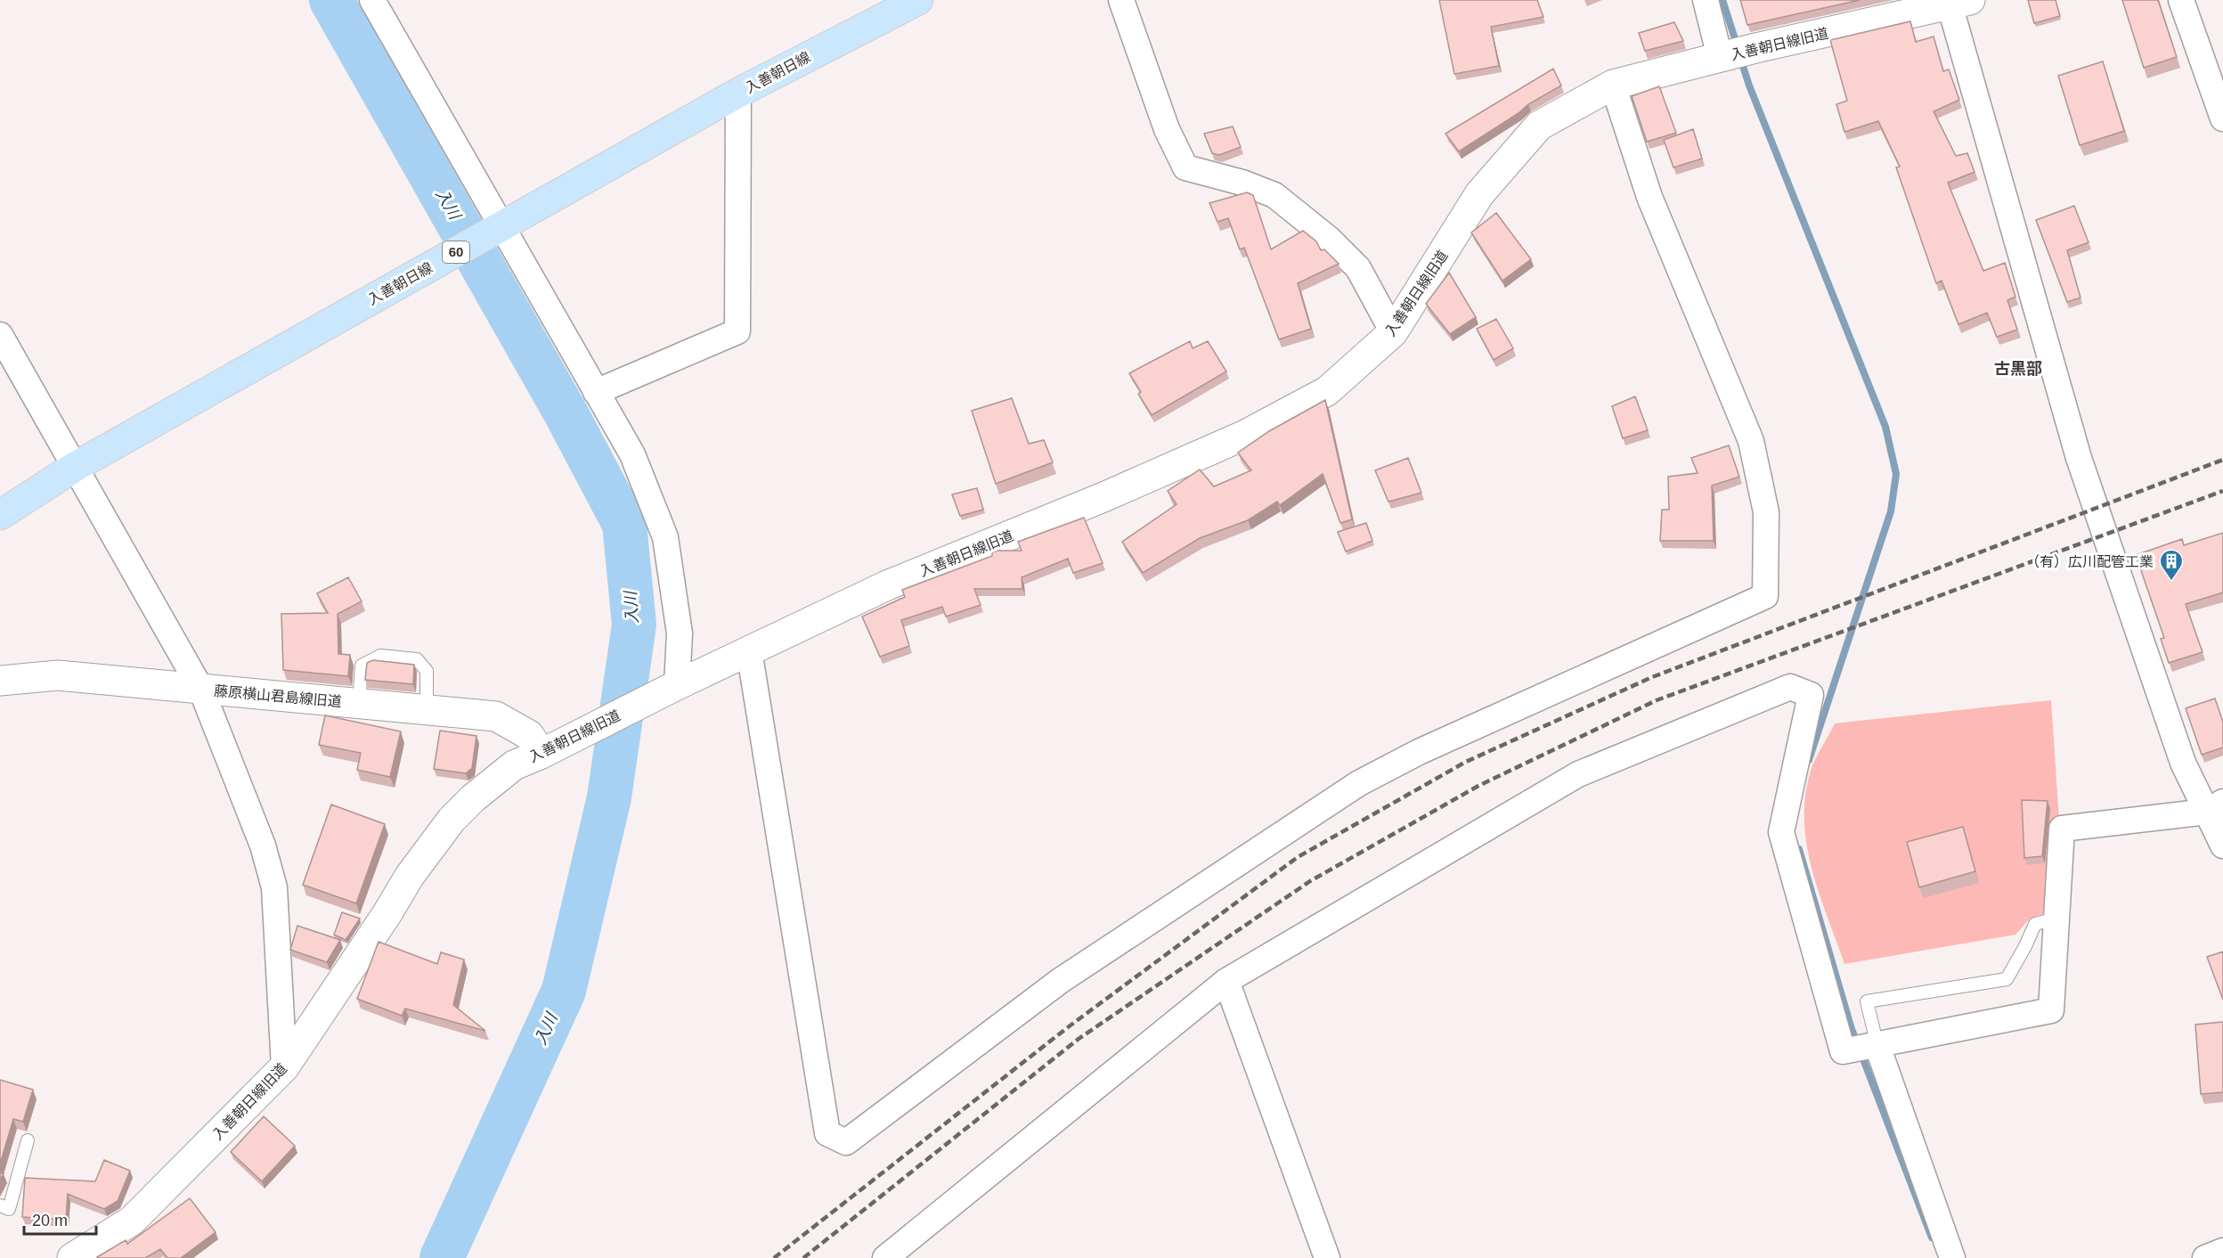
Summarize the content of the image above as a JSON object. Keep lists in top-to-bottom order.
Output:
{
  "streets": {
    "main road": ["入善朝日線", "60"],
    "street": ["入善朝日線旧道", "藤原横山君島線旧道"]
  },
  "crossings": [
    ["入善朝日線旧道", "藤原横山君島線旧道"]
  ],
  "districts": ["古黒部"],
  "water": ["入川"],
  "places": {
    "building": ["（有）広川配管工業"]
  },
  "scale_bar": "20 m"
}
